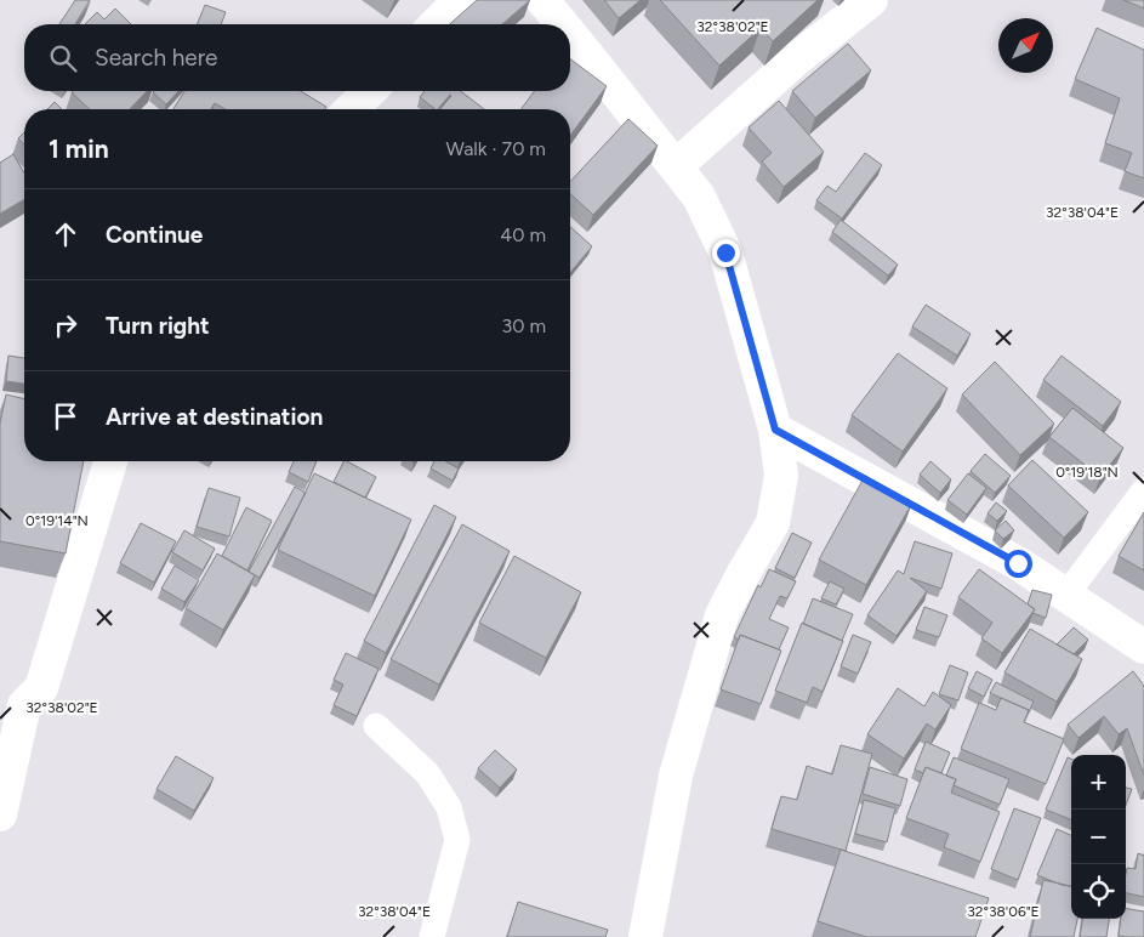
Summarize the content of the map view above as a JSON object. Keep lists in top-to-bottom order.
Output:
{
  "north": "top right",
  "page": {
    "search": "Search here",
    "heading": ["1 min", "Walk · 70 m"],
    "list": [
      ["Continue", "40 m"],
      ["Turn right", "30 m"],
      "Arrive at destination"
    ],
    "map_buttons": ["+", "−"]
  },
  "coordinates": [
    "32°38'02\"E",
    "32°38'04\"E",
    "0°19'18\"N",
    "0°19'14\"N",
    "32°38'06\"E"
  ]
}
